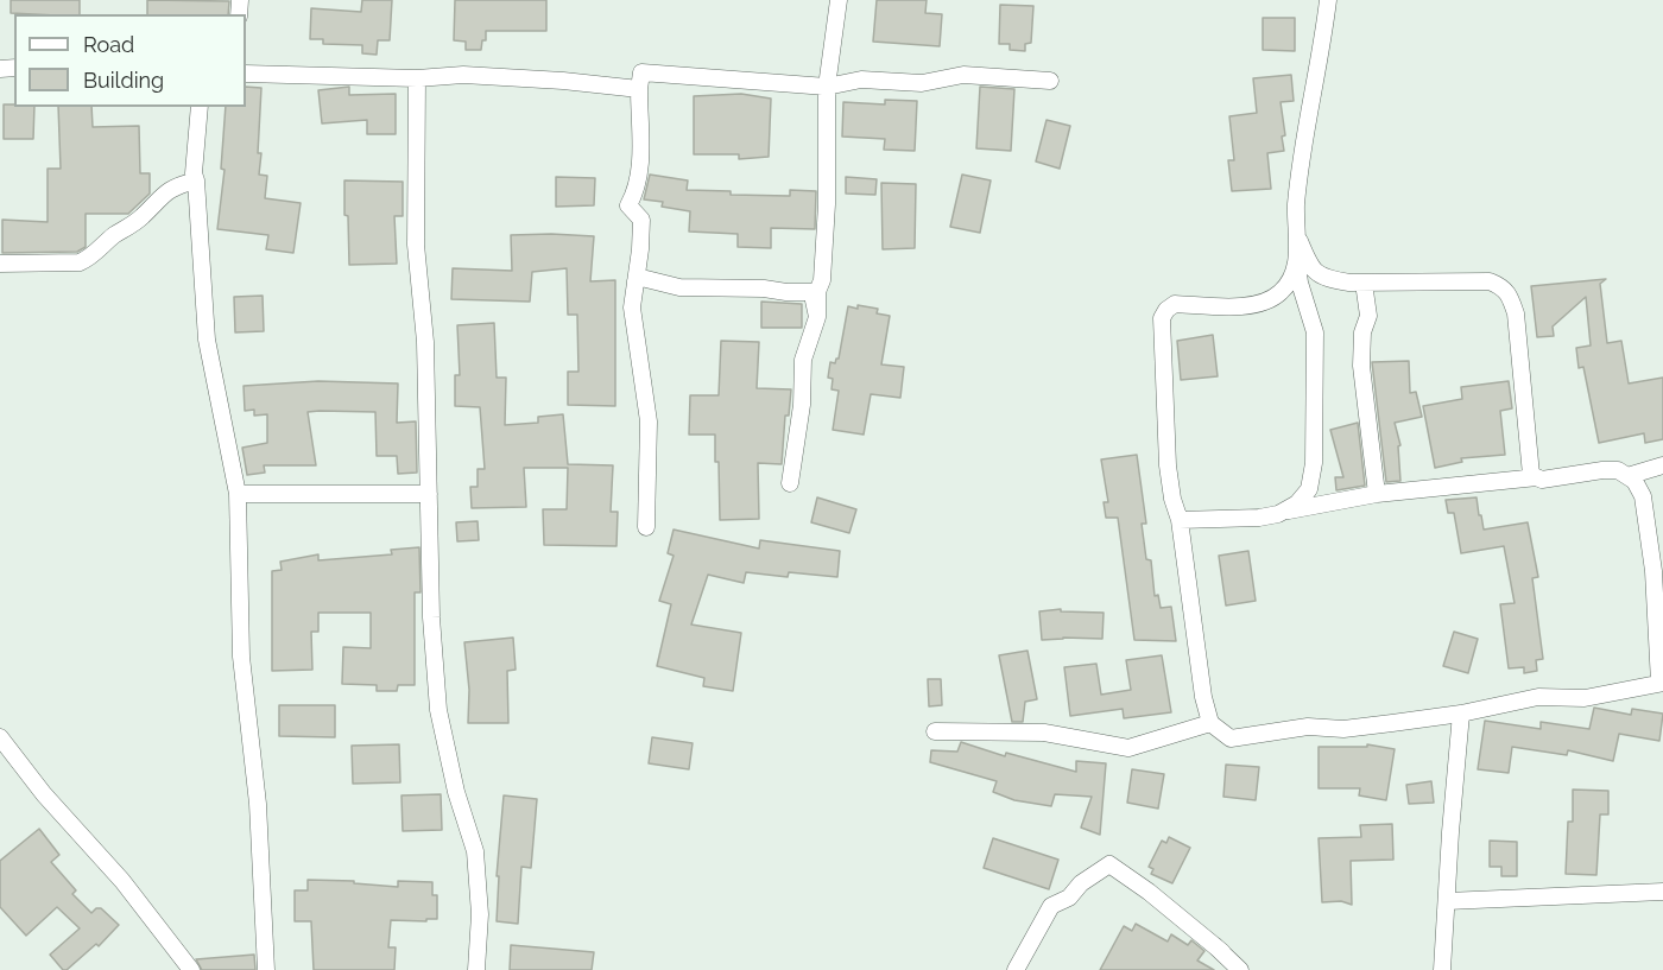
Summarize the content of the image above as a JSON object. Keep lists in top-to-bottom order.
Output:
{
  "legend": ["Road", "Building"]
}
